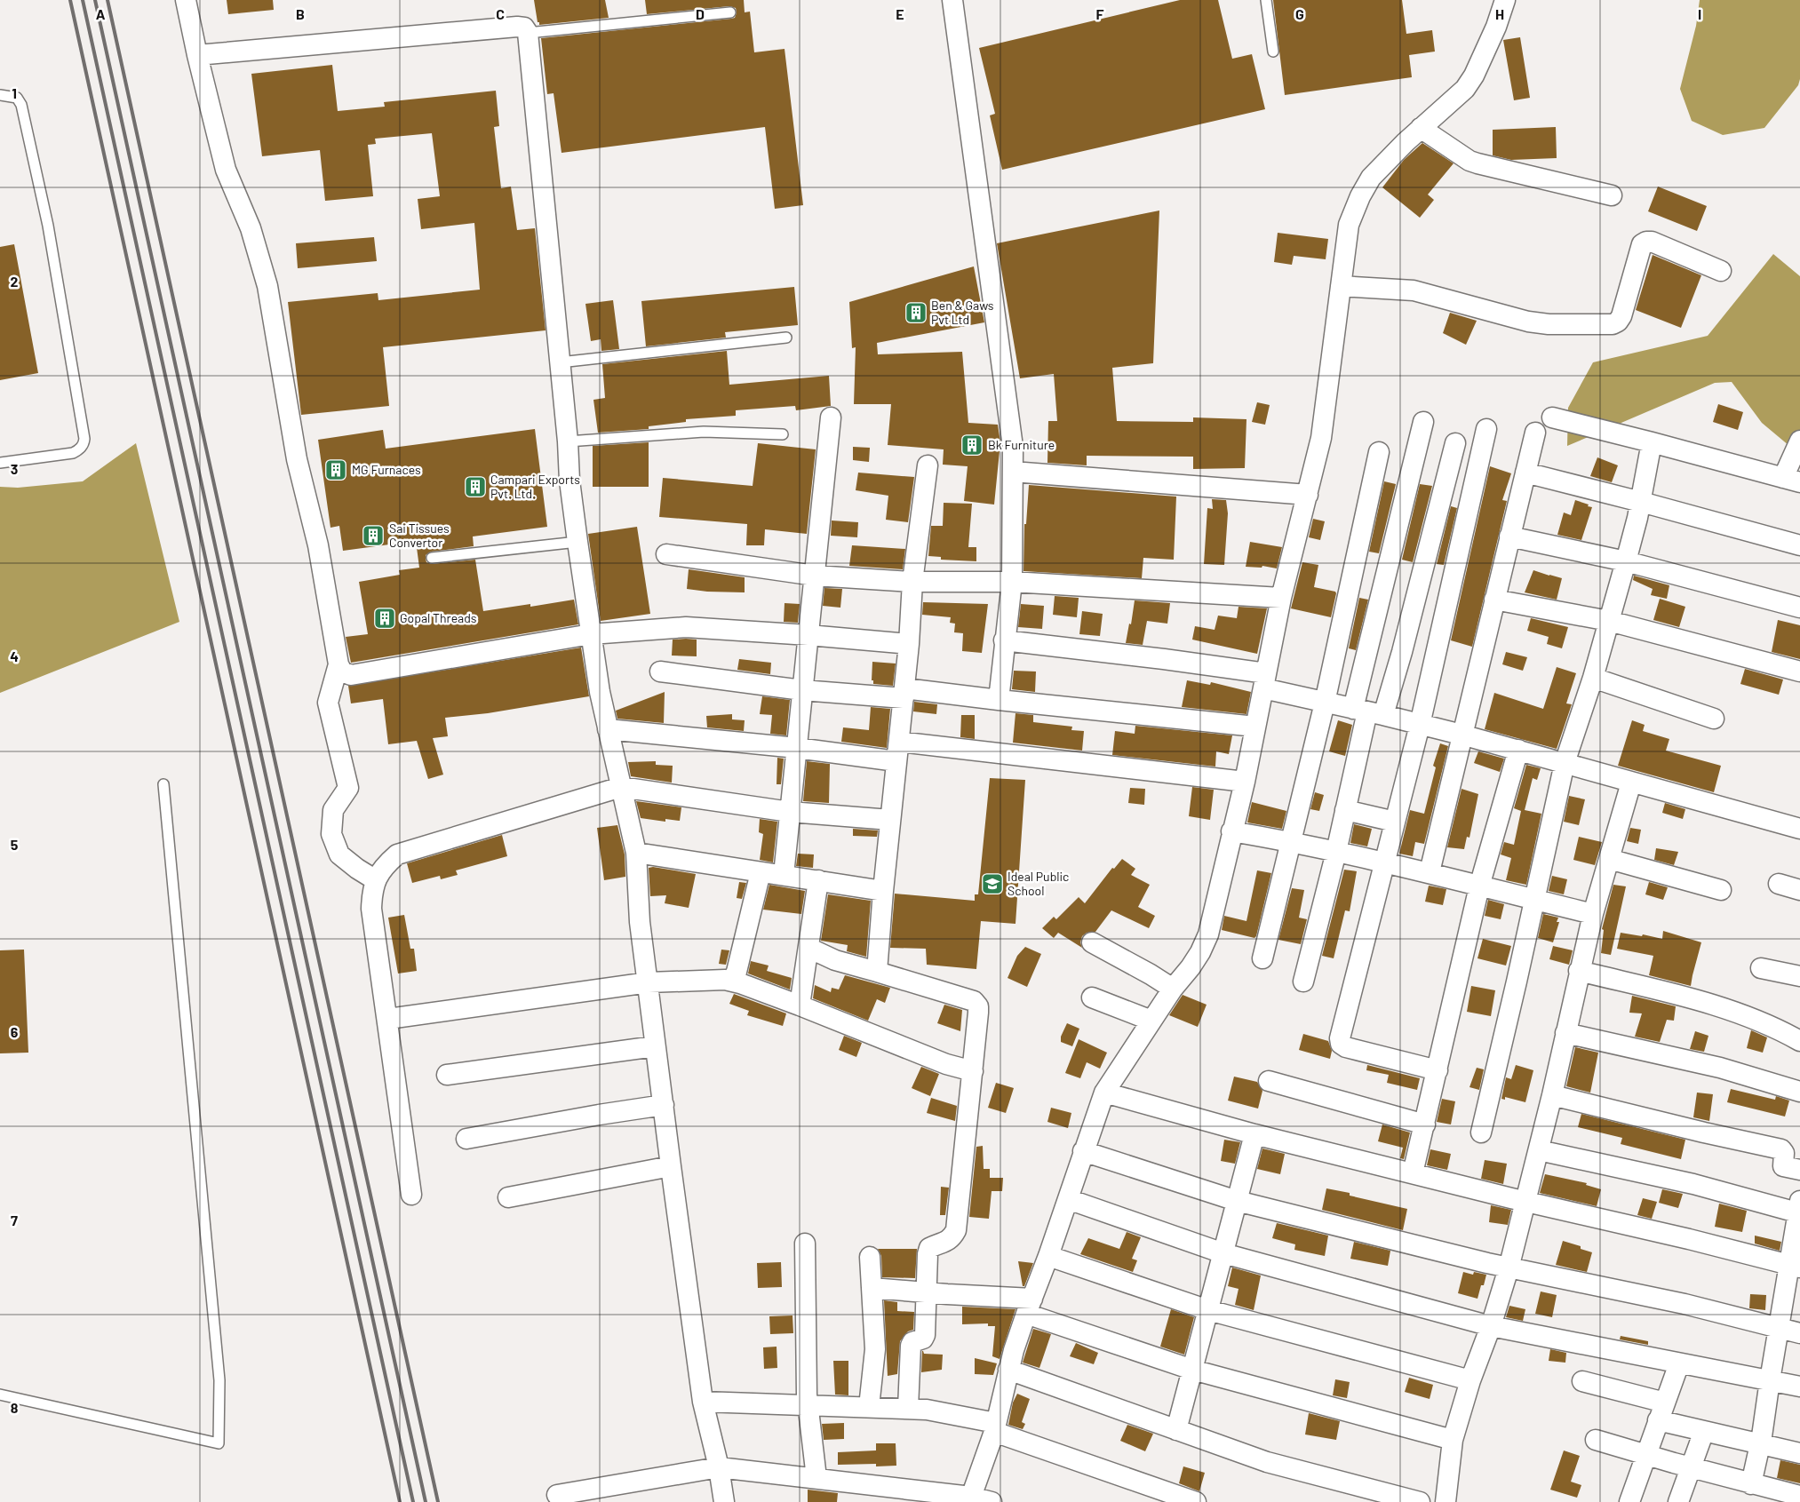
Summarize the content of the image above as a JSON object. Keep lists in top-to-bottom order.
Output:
{
  "places": {
    "building": [
      "Ben & Gaws Pvt Ltd",
      "Bk Furniture",
      "MG Furnaces",
      "Campari Exports Pvt. Ltd.",
      "Sai Tissues Convertor",
      "Gopal Threads"
    ],
    "school or university": ["Ideal Public School"]
  },
  "grid": {
    "columns": [
      "A",
      "B",
      "C",
      "D",
      "E",
      "F",
      "G",
      "H",
      "I"
    ],
    "rows": [
      "1",
      "2",
      "3",
      "4",
      "5",
      "6",
      "7",
      "8"
    ]
  }
}
